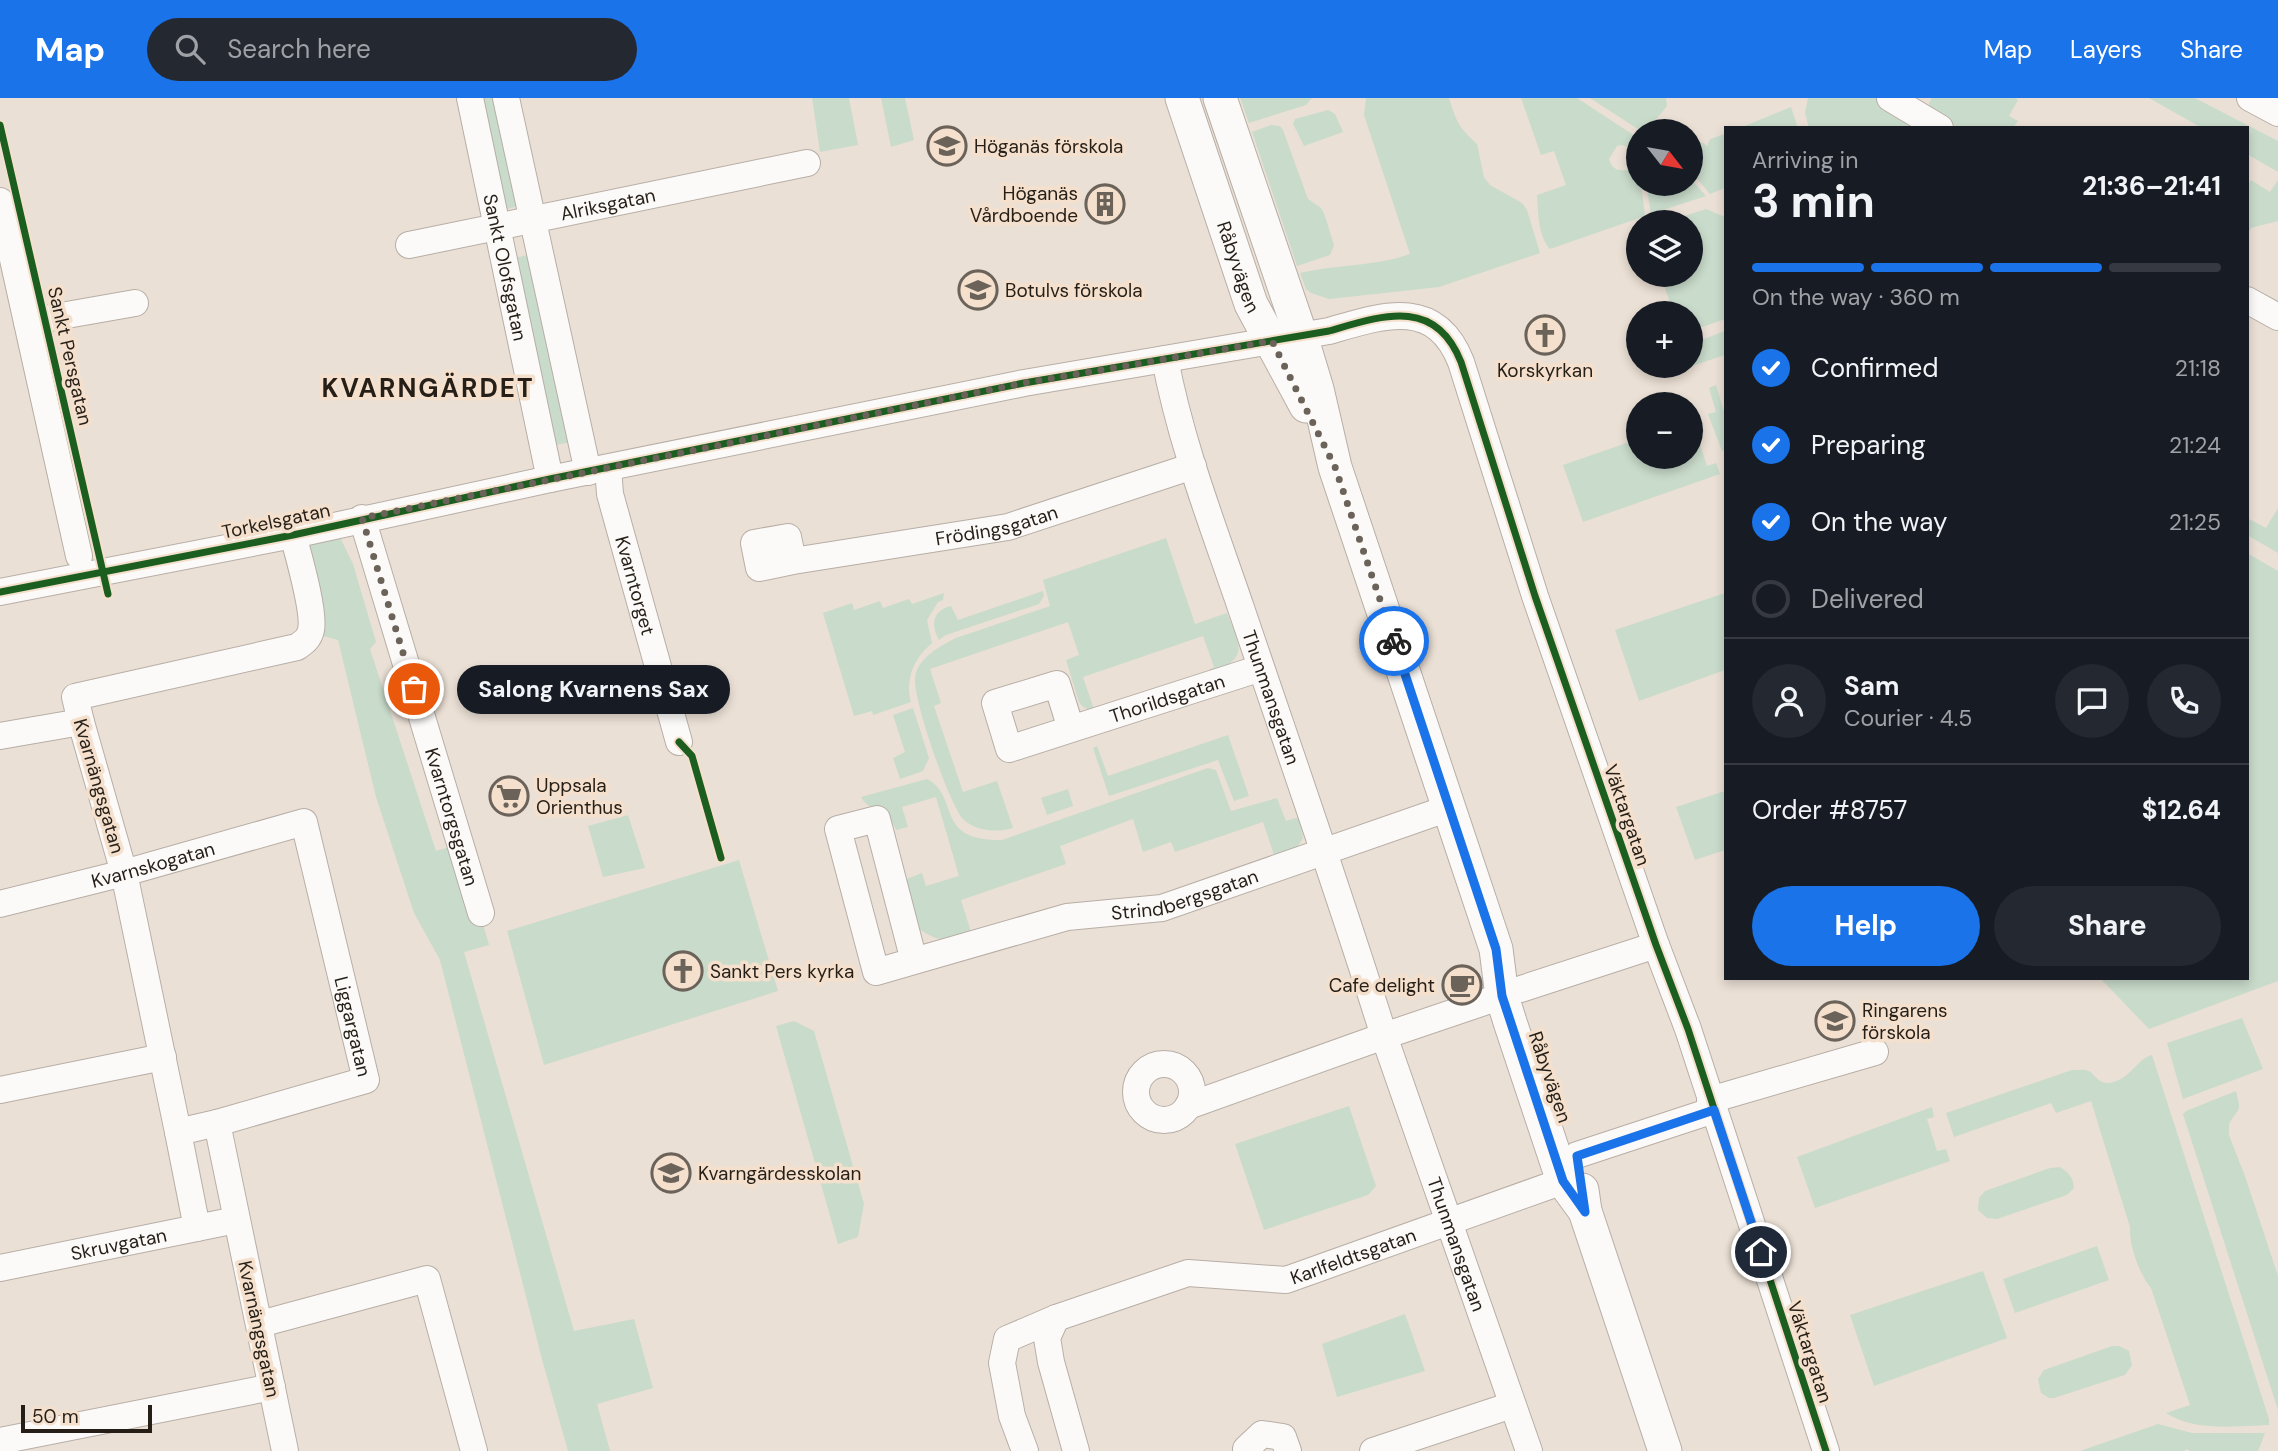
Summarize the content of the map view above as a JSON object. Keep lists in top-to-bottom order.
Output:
{
  "streets": {
    "main road": ["Råbyvägen"],
    "street": [
      "Alriksgatan",
      "Sankt Olofsgatan",
      "Sankt Persgatan",
      "Torkelsgatan",
      "Frödingsgatan",
      "Kvarntorget",
      "Thunmansgatan",
      "Thorildsgatan",
      "Kvarnängsgatan",
      "Väktargatan",
      "Kvarntorgsgatan",
      "Kvarnskogatan",
      "Strindbergsgatan",
      "Liggargatan",
      "Skruvgatan",
      "Karlfeldtsgatan"
    ]
  },
  "crossings": [
    ["Alriksgatan", "Sankt Olofsgatan"],
    ["Råbyvägen", "Torkelsgatan"],
    ["Råbyvägen", "Väktargatan"],
    ["Råbyvägen", "Strindbergsgatan"],
    ["Råbyvägen", "Karlfeldtsgatan"],
    ["Sankt Olofsgatan", "Torkelsgatan"],
    ["Sankt Olofsgatan", "Kvarntorget"],
    ["Torkelsgatan", "Kvarntorget"],
    ["Torkelsgatan", "Thunmansgatan"],
    ["Torkelsgatan", "Kvarnängsgatan"],
    ["Torkelsgatan", "Väktargatan"],
    ["Torkelsgatan", "Kvarntorgsgatan"],
    ["Frödingsgatan", "Thunmansgatan"],
    ["Thunmansgatan", "Thorildsgatan"],
    ["Thunmansgatan", "Strindbergsgatan"],
    ["Thunmansgatan", "Karlfeldtsgatan"],
    ["Kvarnängsgatan", "Kvarnskogatan"],
    ["Kvarnängsgatan", "Liggargatan"],
    ["Kvarnängsgatan", "Skruvgatan"],
    ["Kvarnskogatan", "Liggargatan"]
  ],
  "districts": ["KVARNGÄRDET"],
  "places": {
    "school or university": [
      "Höganäs förskola",
      "Botulvs förskola",
      "Ringarens förskola",
      "Kvarngärdesskolan"
    ],
    "building": ["Höganäs Vårdboende"],
    "church": ["Korskyrkan", "Sankt Pers kyrka"],
    "other": ["Salong Kvarnens Sax"],
    "supermarket": ["Uppsala Orienthus"],
    "cafe": ["Cafe delight"]
  },
  "scale_bar": "50 m",
  "north": "bottom right",
  "page": {
    "header": "Map",
    "search": "Search here",
    "nav": ["Map", "Layers", "Share"],
    "map_buttons": ["+", "−"],
    "heading": ["3 min", "Arriving in", "21:36–21:41"],
    "panel": [
      "Sam",
      "Courier · 4.5",
      "Order #8757",
      "$12.64"
    ],
    "bar": "On the way · 360 m",
    "list": [
      ["Confirmed", "21:18"],
      ["Preparing", "21:24"],
      ["On the way", "21:25"],
      "Delivered"
    ],
    "bubble": "Salong Kvarnens Sax",
    "buttons": ["Help", "Share"],
    "scale": "50 m"
  }
}
